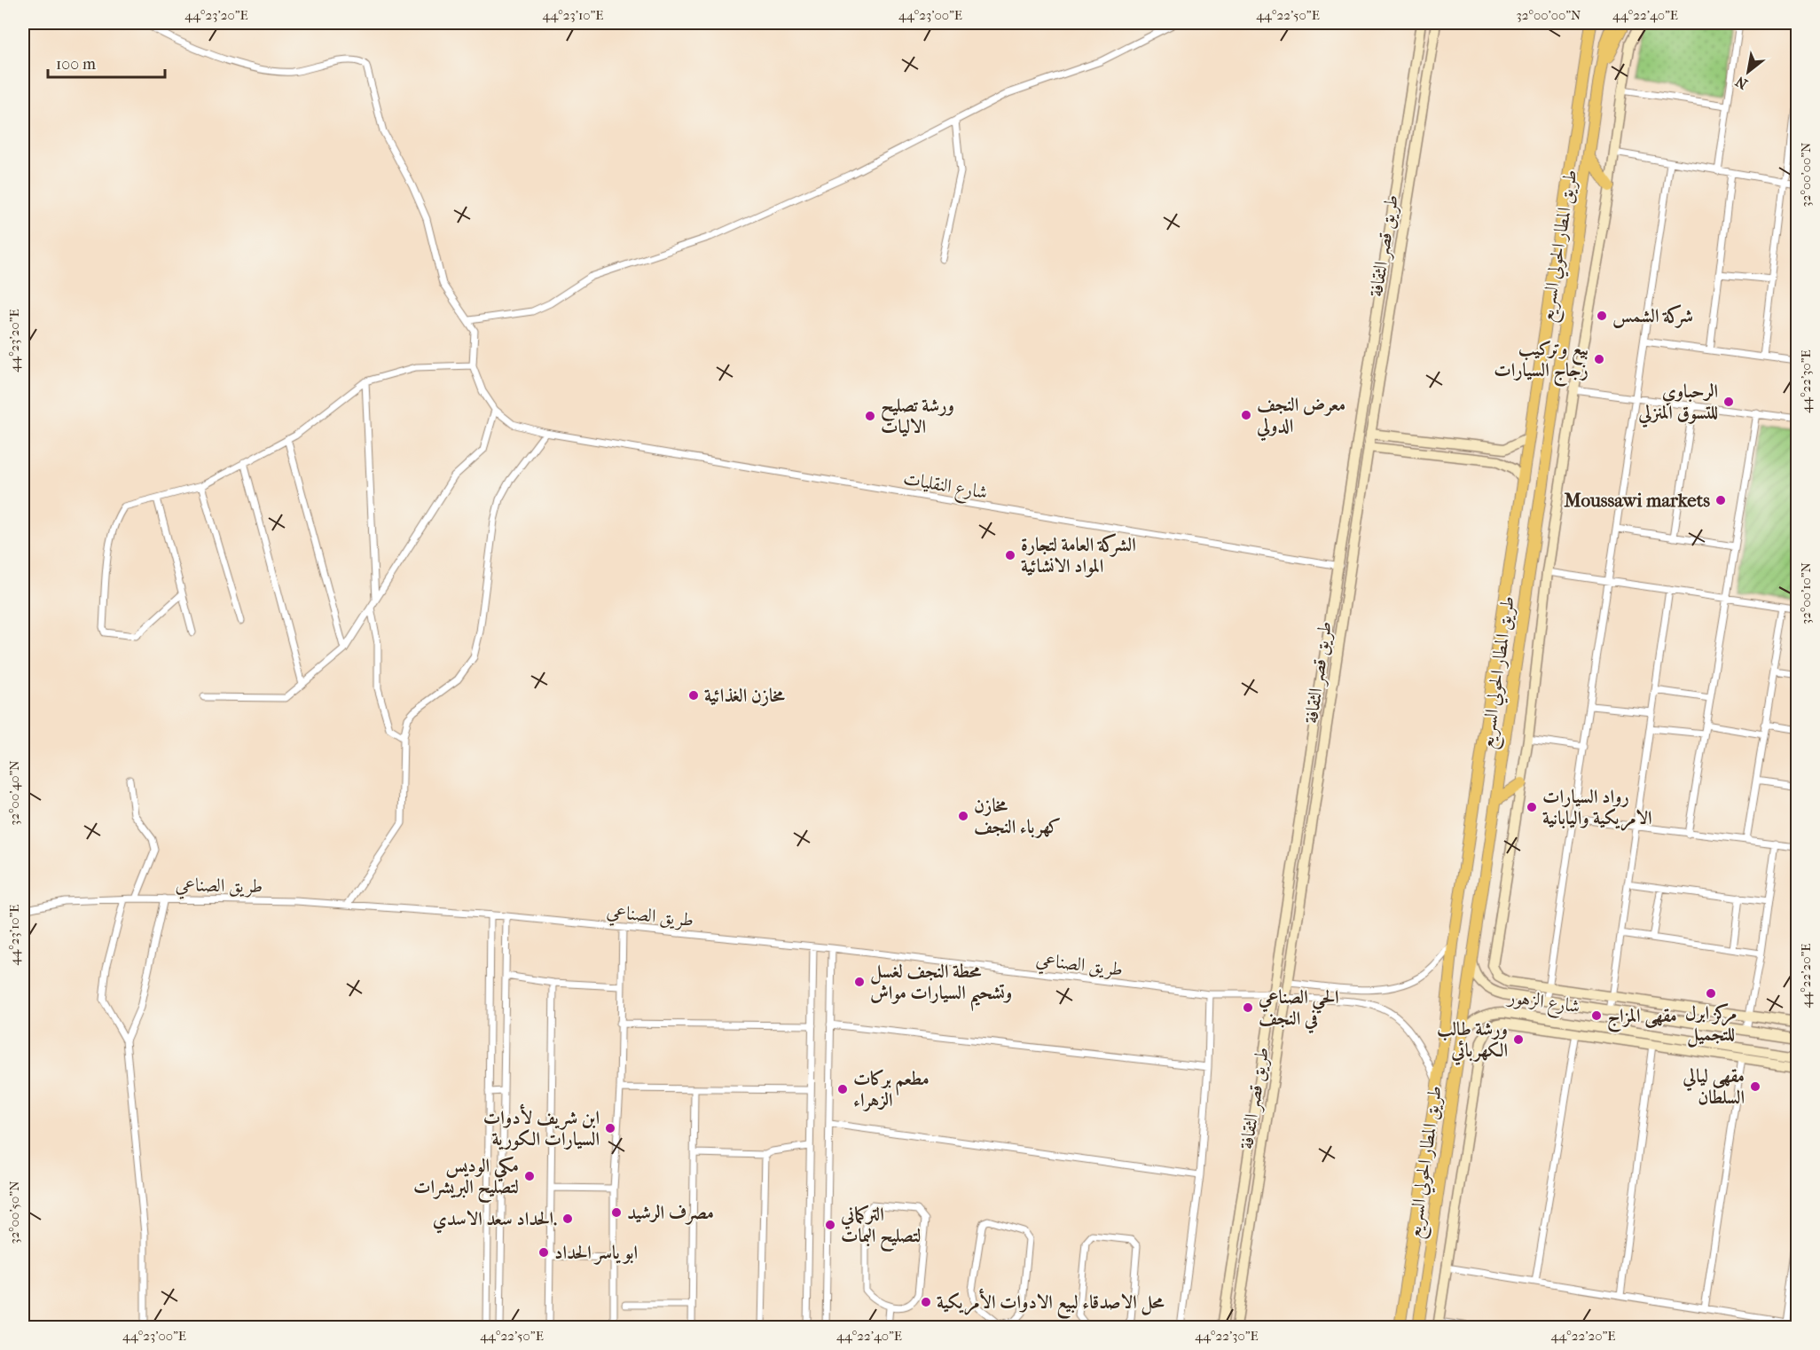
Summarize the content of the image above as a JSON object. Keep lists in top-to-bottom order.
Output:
{
  "streets": {
    "highway": ["طريق المطار الحولي السريع"],
    "street": [
      "طريق قصر الثقافة",
      "شارع النقليات",
      "طريق الصناعي",
      "شارع الزهور"
    ]
  },
  "crossings": [
    ["طريق قصر الثقافة", "شارع النقليات"],
    ["طريق قصر الثقافة", "طريق الصناعي"],
    ["طريق المطار الحولي السريع", "شارع الزهور"]
  ],
  "places": [
    "شركة الشمس",
    "بيع وتركيب زجاج السيارات",
    "الرحباوي للتسوق المنزلي",
    "معرض النجف الدولي",
    "ورشة تصليح الاليات",
    "Moussawi markets",
    "الشركة العامة لتجارة المواد الانشائية",
    "مخازن الغذائية",
    "رواد السيارات الامريكية واليابانية",
    "مخازن كهرباء النجف",
    "محطة النجف لغسل وتشحيم السيارات مواش",
    "مركز ابرل للتجميل",
    "الحي الصناعي في النجف",
    "مقهى المزاج",
    "ورشة طالب الكهربائي",
    "مقهى ليالي السلطان",
    "مطعم بركات الزهراء",
    "ابن شريف لأدوات السيارات الكورية",
    "مكي الوديس لتصليح البريشرات",
    "مصرف الرشيد",
    "الحداد سعد الاسدي.",
    "التركماني لتصليح البمات",
    "ابو ياسر الحداد",
    "محل الاصدقاء لبيع الادوات الأمريكية"
  ],
  "scale_bar": "100 m",
  "north": "bottom left",
  "coordinates": [
    "44°23'20\"E",
    "44°23'10\"E",
    "44°23'00\"E",
    "44°22'50\"E",
    "32°00'00\"N",
    "44°22'40\"E",
    "44°22'30\"E",
    "32°00'10\"N",
    "32°00'40\"N",
    "44°22'20\"E",
    "32°00'50\"N"
  ]
}
